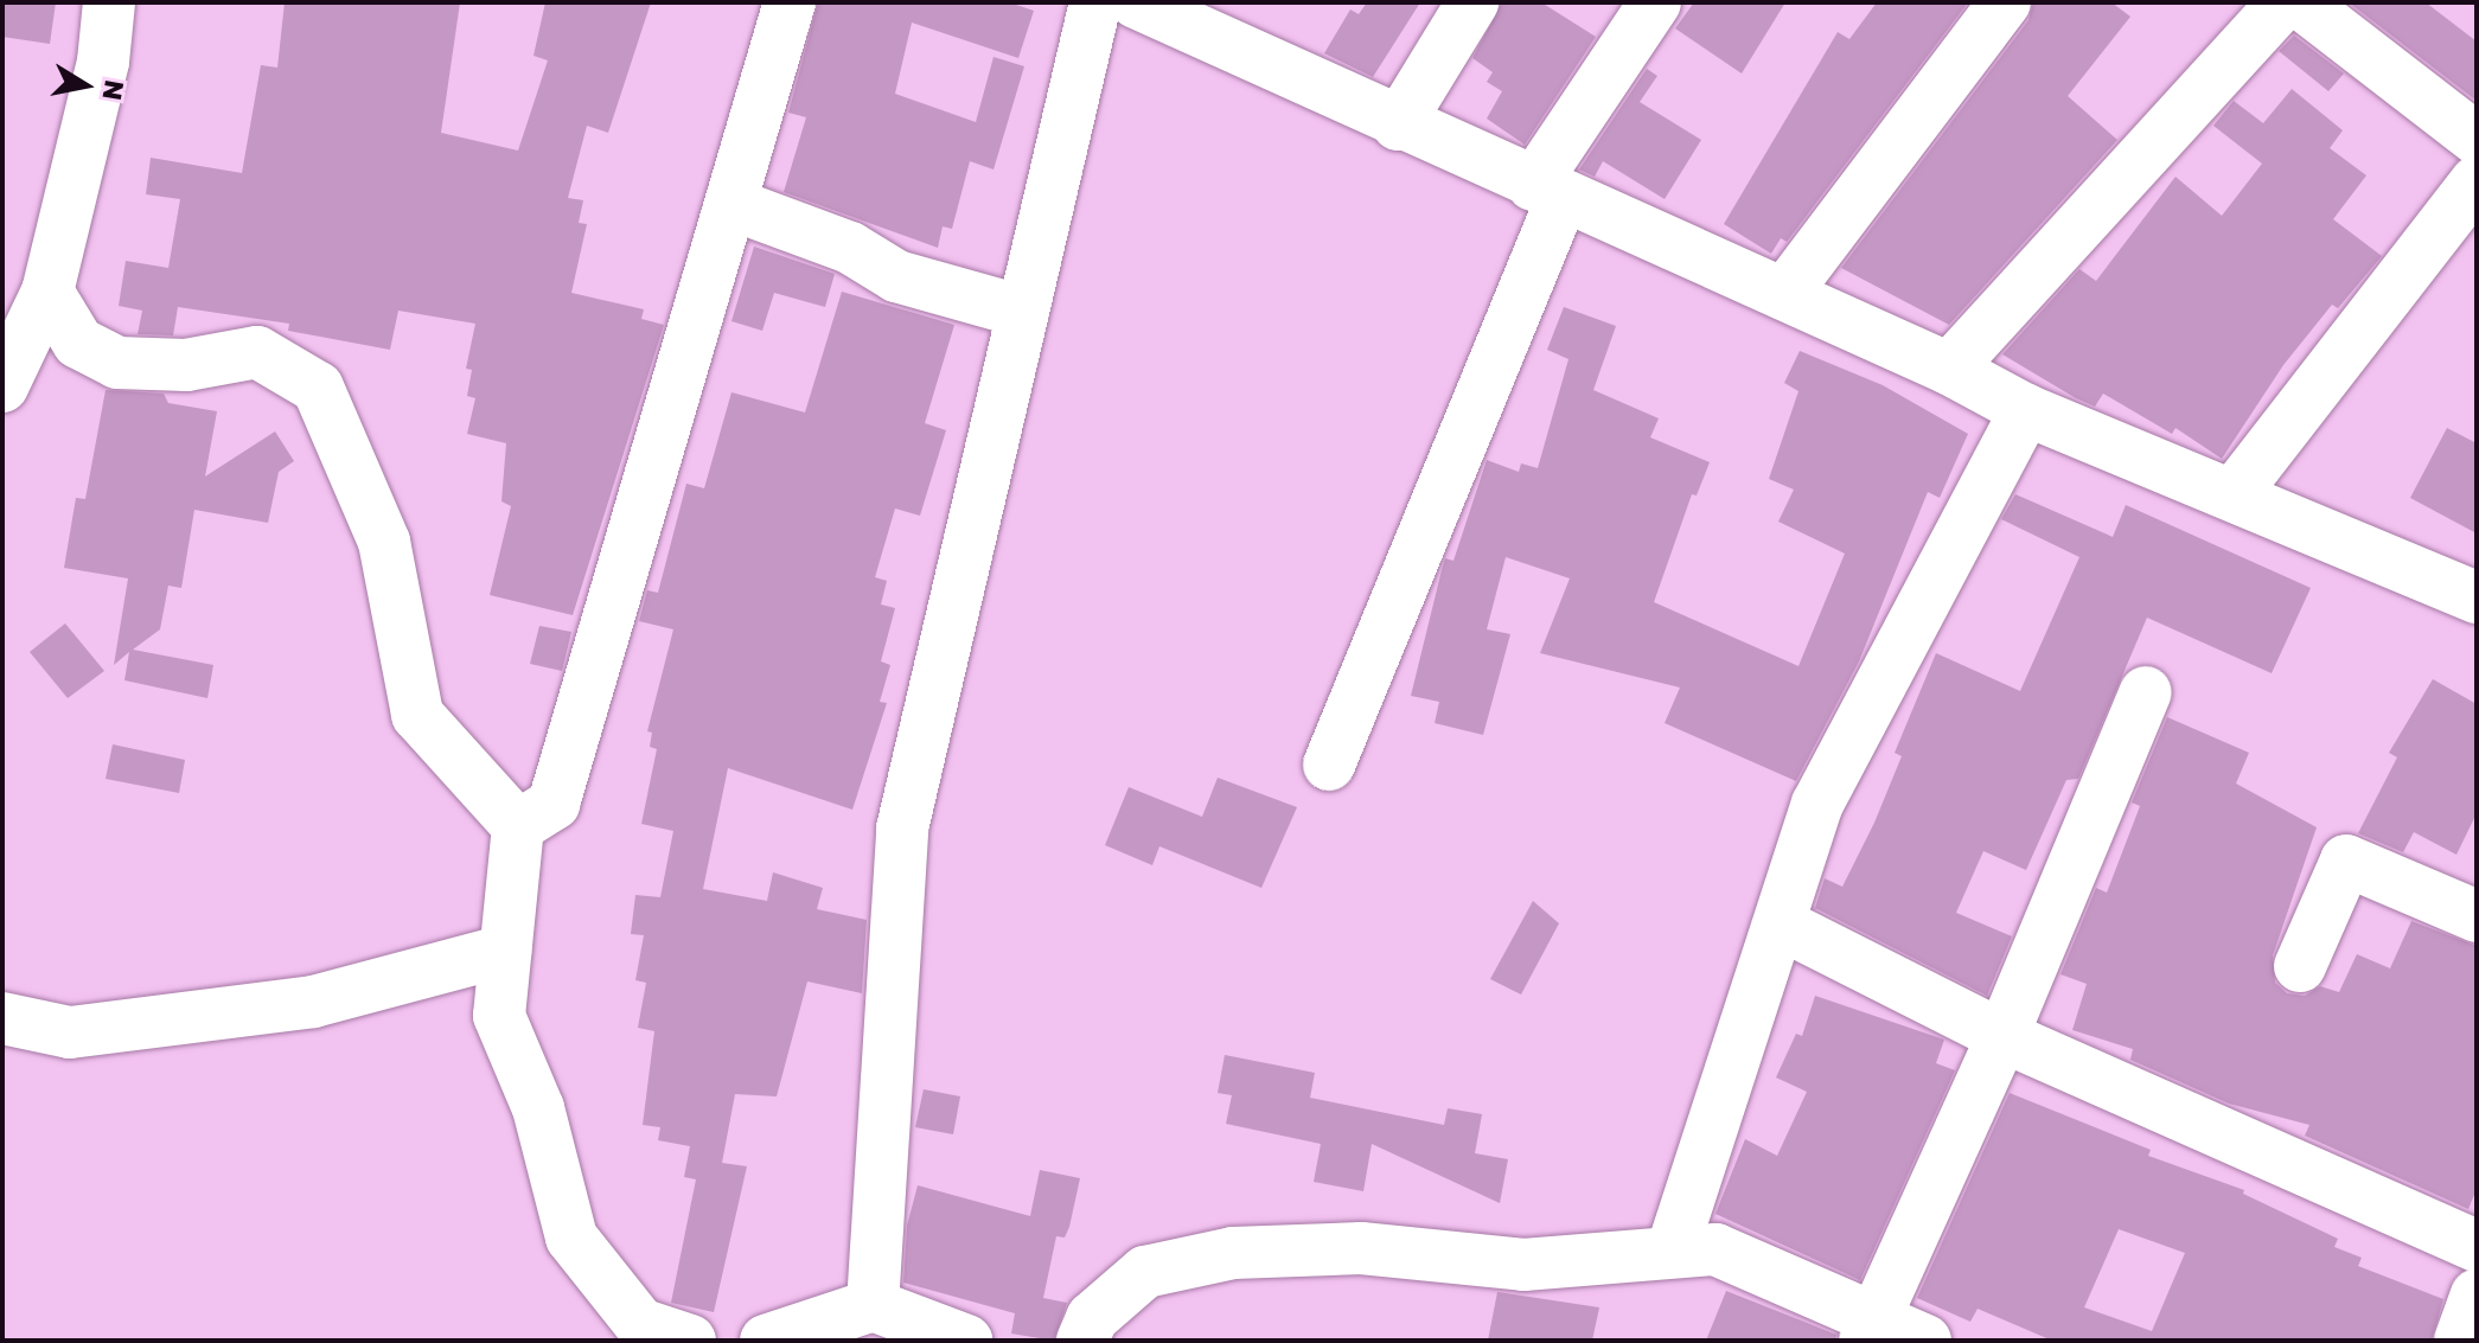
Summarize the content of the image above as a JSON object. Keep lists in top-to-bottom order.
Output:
{
  "north": "right"
}
